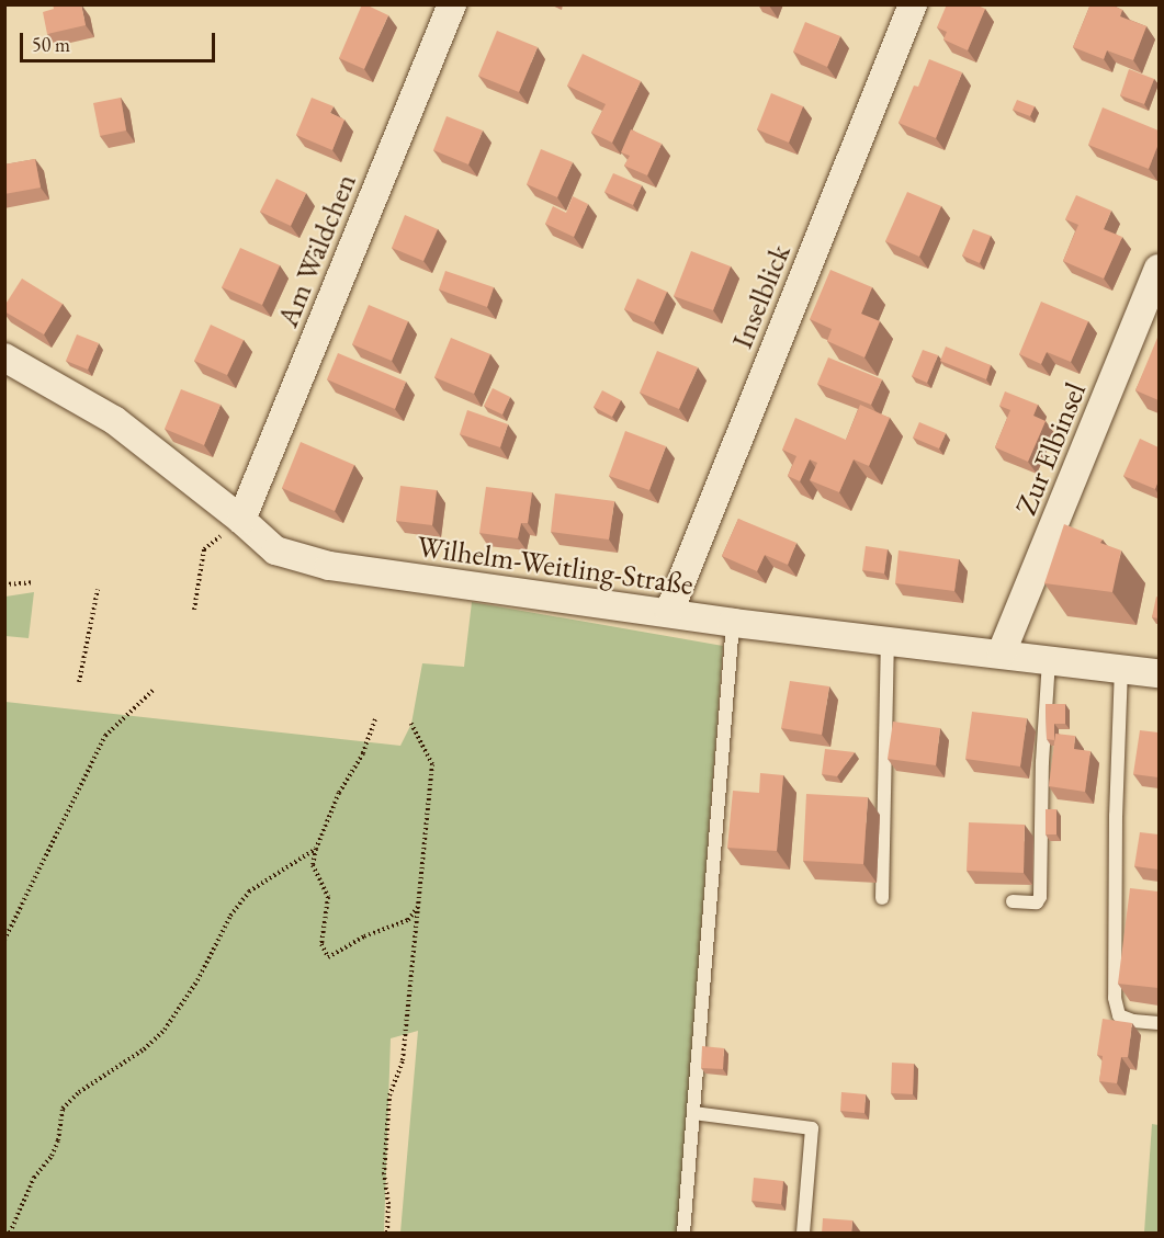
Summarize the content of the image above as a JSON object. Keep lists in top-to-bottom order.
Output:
{
  "streets": {
    "street": [
      "Am Wäldchen",
      "Inselblick",
      "Zur Elbinsel",
      "Wilhelm-Weitling-Straße"
    ]
  },
  "crossings": [
    ["Am Wäldchen", "Wilhelm-Weitling-Straße"],
    ["Inselblick", "Wilhelm-Weitling-Straße"],
    ["Zur Elbinsel", "Wilhelm-Weitling-Straße"]
  ],
  "scale_bar": "50 m"
}
